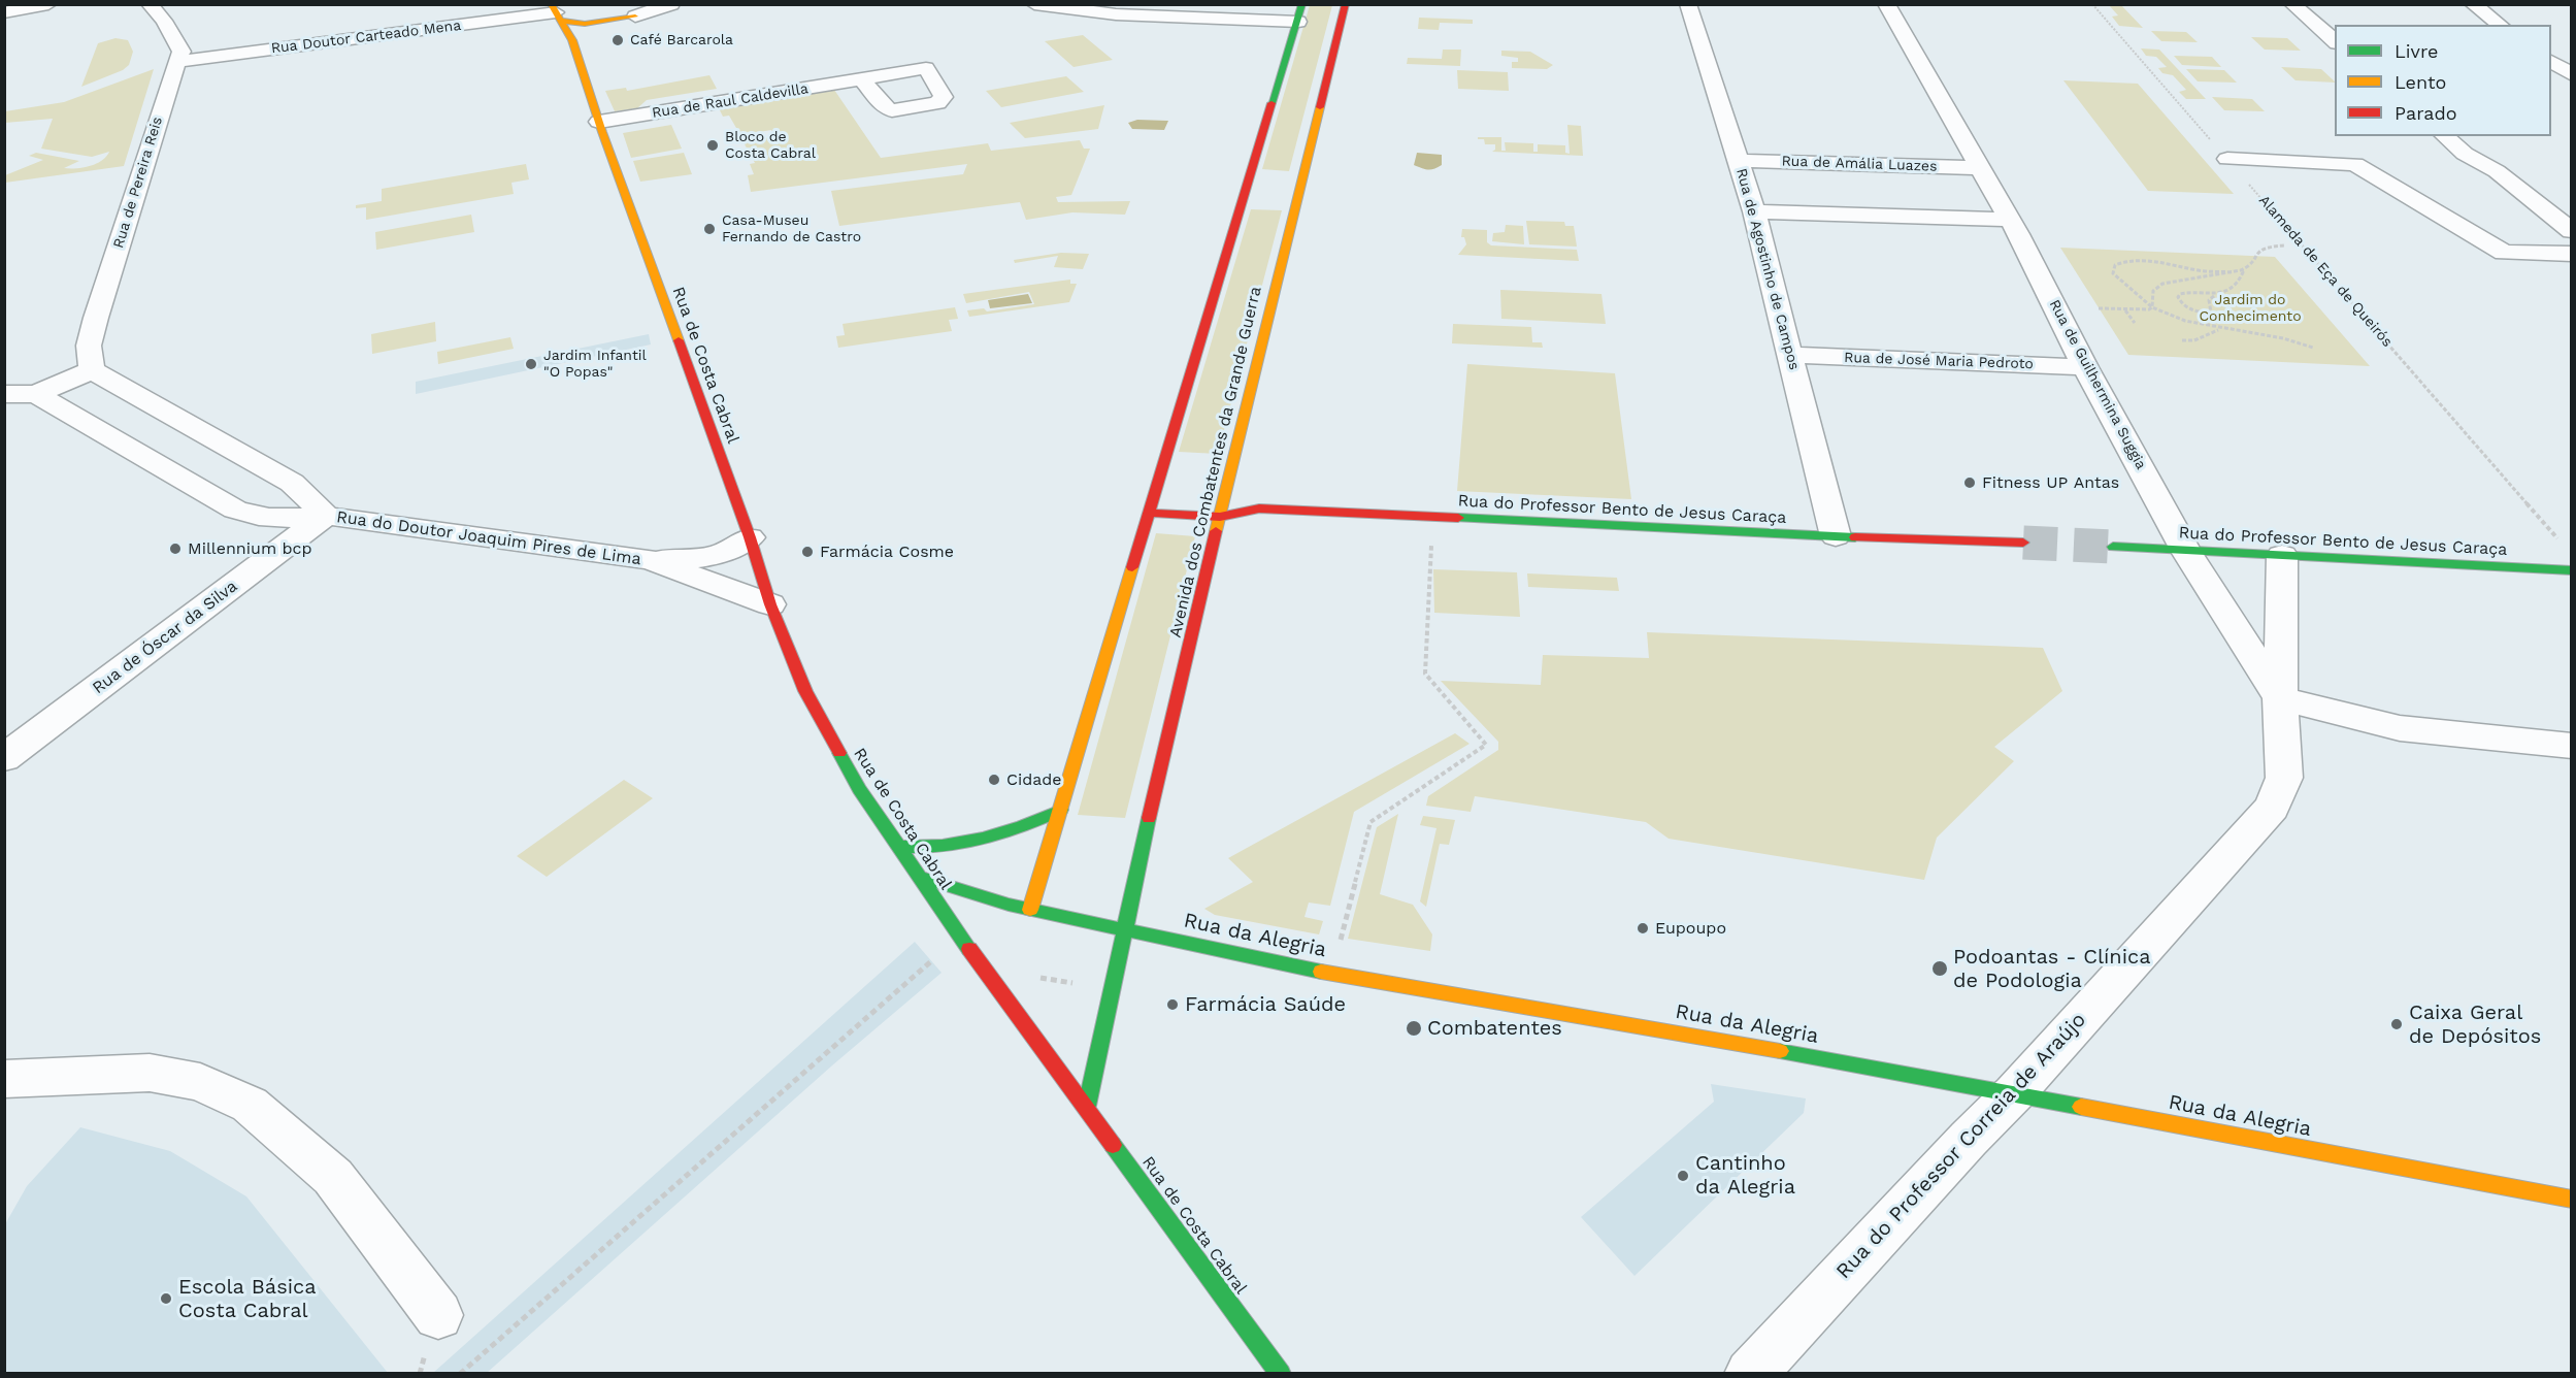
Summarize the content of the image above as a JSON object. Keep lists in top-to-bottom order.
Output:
{
  "streets": {
    "main road": [
      "Rua de Costa Cabral",
      "Avenida dos Combatentes da Grande Guerra",
      "Rua do Professor Bento de Jesus Caraça",
      "Rua da Alegria"
    ],
    "street": [
      "Rua Doutor Carteado Mena",
      "Rua de Raul Caldevilla",
      "Rua de Amália Luazes",
      "Rua de Pereira Reis",
      "Rua de Agostinho de Campos",
      "Rua de José Maria Pedroto",
      "Rua de Guilhermina Suggia",
      "Rua do Doutor Joaquim Pires de Lima",
      "Rua de Óscar da Silva",
      "Rua do Professor Correia de Araújo"
    ],
    "path": ["Alameda de Eça de Queirós"]
  },
  "crossings": [
    ["Rua Doutor Carteado Mena", "Rua de Pereira Reis"],
    ["Rua Doutor Carteado Mena", "Rua de Costa Cabral"],
    ["Rua de Raul Caldevilla", "Rua de Costa Cabral"],
    ["Rua de Amália Luazes", "Rua de Agostinho de Campos"],
    ["Rua de Amália Luazes", "Rua de Guilhermina Suggia"],
    ["Rua de Pereira Reis", "Rua do Doutor Joaquim Pires de Lima"],
    ["Rua de Agostinho de Campos", "Rua de José Maria Pedroto"],
    ["Rua de Agostinho de Campos", "Rua do Professor Bento de Jesus Caraça"],
    ["Rua de José Maria Pedroto", "Rua de Guilhermina Suggia"],
    ["Rua de Costa Cabral", "Avenida dos Combatentes da Grande Guerra"],
    ["Rua de Costa Cabral", "Rua do Doutor Joaquim Pires de Lima"],
    ["Rua de Costa Cabral", "Rua da Alegria"],
    ["Rua de Guilhermina Suggia", "Rua do Professor Bento de Jesus Caraça"],
    ["Avenida dos Combatentes da Grande Guerra", "Rua do Professor Bento de Jesus Caraça"],
    ["Avenida dos Combatentes da Grande Guerra", "Rua da Alegria"],
    ["Rua do Professor Bento de Jesus Caraça", "Rua do Professor Correia de Araújo"],
    ["Rua do Doutor Joaquim Pires de Lima", "Rua de Óscar da Silva"],
    ["Rua da Alegria", "Rua do Professor Correia de Araújo"]
  ],
  "parks": ["Jardim do Conhecimento"],
  "places": [
    "Café Barcarola",
    "Bloco de Costa Cabral",
    "Casa-Museu Fernando de Castro",
    "Jardim Infantil \"O Popas\"",
    "Fitness UP Antas",
    "Millennium bcp",
    "Farmácia Cosme",
    "Cidade",
    "Eupoupo",
    "Podoantas - Clínica de Podologia",
    "Farmácia Saúde",
    "Caixa Geral de Depósitos",
    "Combatentes",
    "Cantinho da Alegria",
    "Escola Básica Costa Cabral"
  ],
  "legend": ["Livre", "Lento", "Parado"]
}
